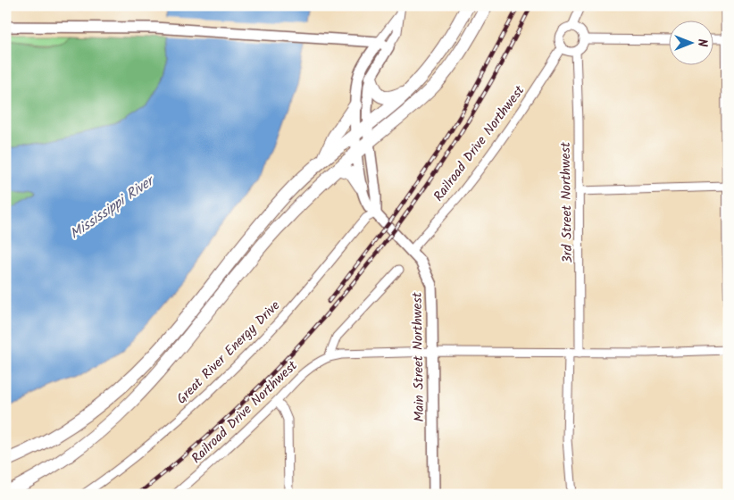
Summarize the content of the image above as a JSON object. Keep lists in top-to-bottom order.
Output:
{
  "streets": {
    "main road": ["Main Street Northwest"],
    "street": ["Railroad Drive Northwest", "3rd Street Northwest", "Great River Energy Drive"]
  },
  "crossings": [
    ["Railroad Drive Northwest", "3rd Street Northwest"],
    ["Railroad Drive Northwest", "Main Street Northwest"],
    ["Great River Energy Drive", "Main Street Northwest"]
  ],
  "water": ["Mississippi River"],
  "north": "right"
}
